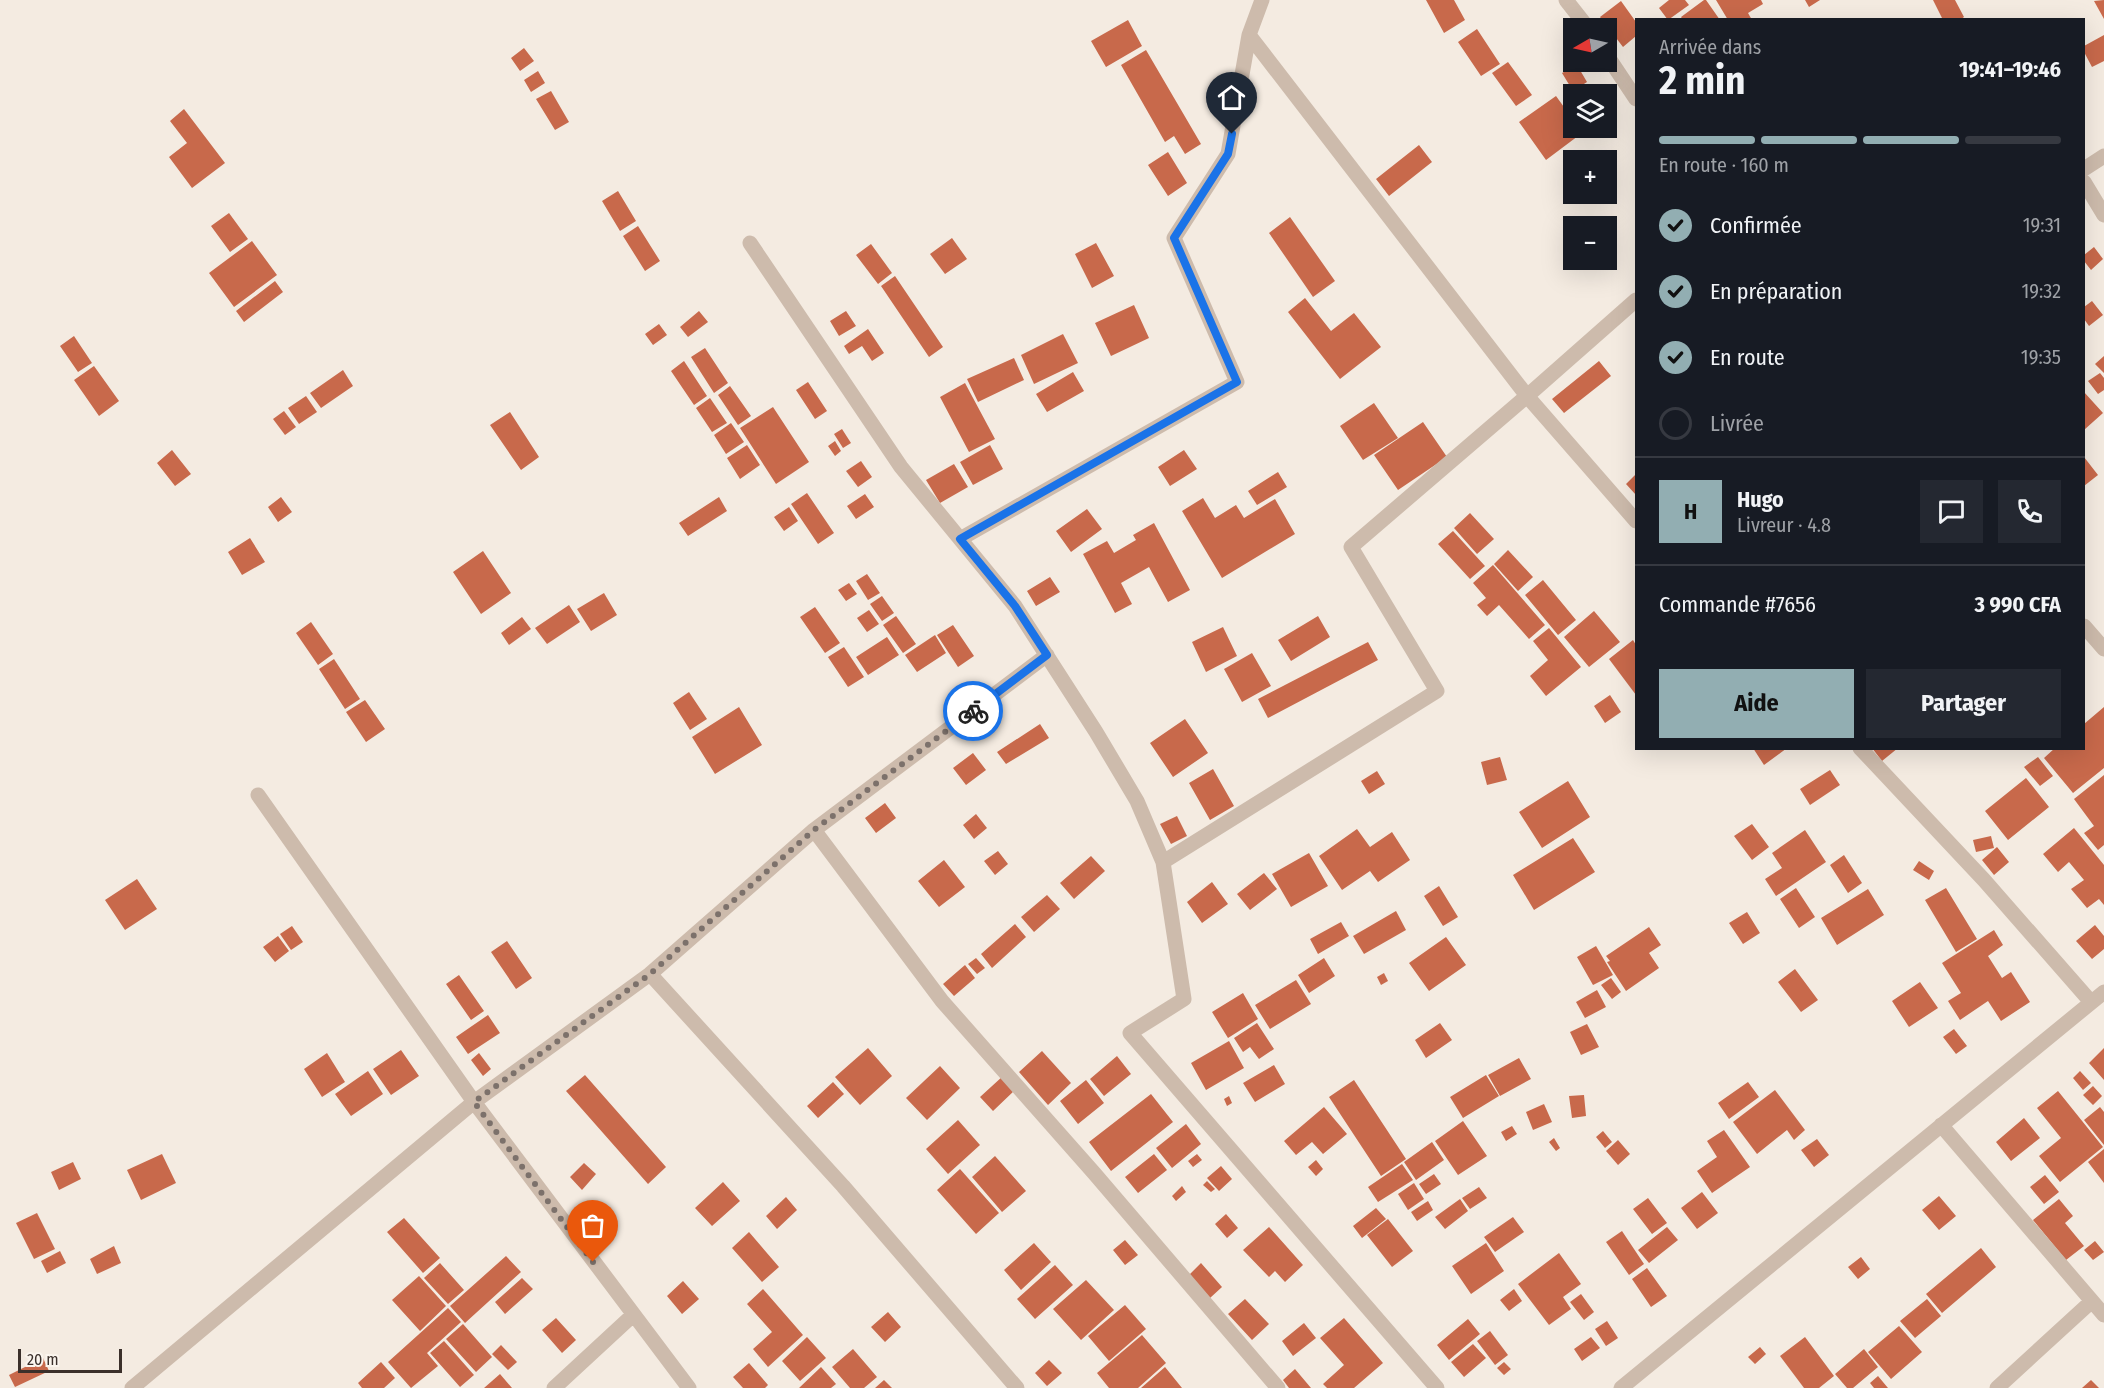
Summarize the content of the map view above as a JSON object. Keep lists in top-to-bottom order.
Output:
{
  "scale_bar": "20 m",
  "north": "left",
  "page": {
    "map_buttons": ["+", "−"],
    "heading": ["2 min", "Arrivée dans", "19:41–19:46"],
    "panel": [
      "Hugo",
      "Livreur · 4.8",
      "Commande #7656",
      "3 990 CFA"
    ],
    "bar": "En route · 160 m",
    "list": [
      ["Confirmée", "19:31"],
      ["En préparation", "19:32"],
      ["En route", "19:35"],
      "Livrée"
    ],
    "round": "H",
    "buttons": ["Aide", "Partager"],
    "scale": "20 m"
  }
}
